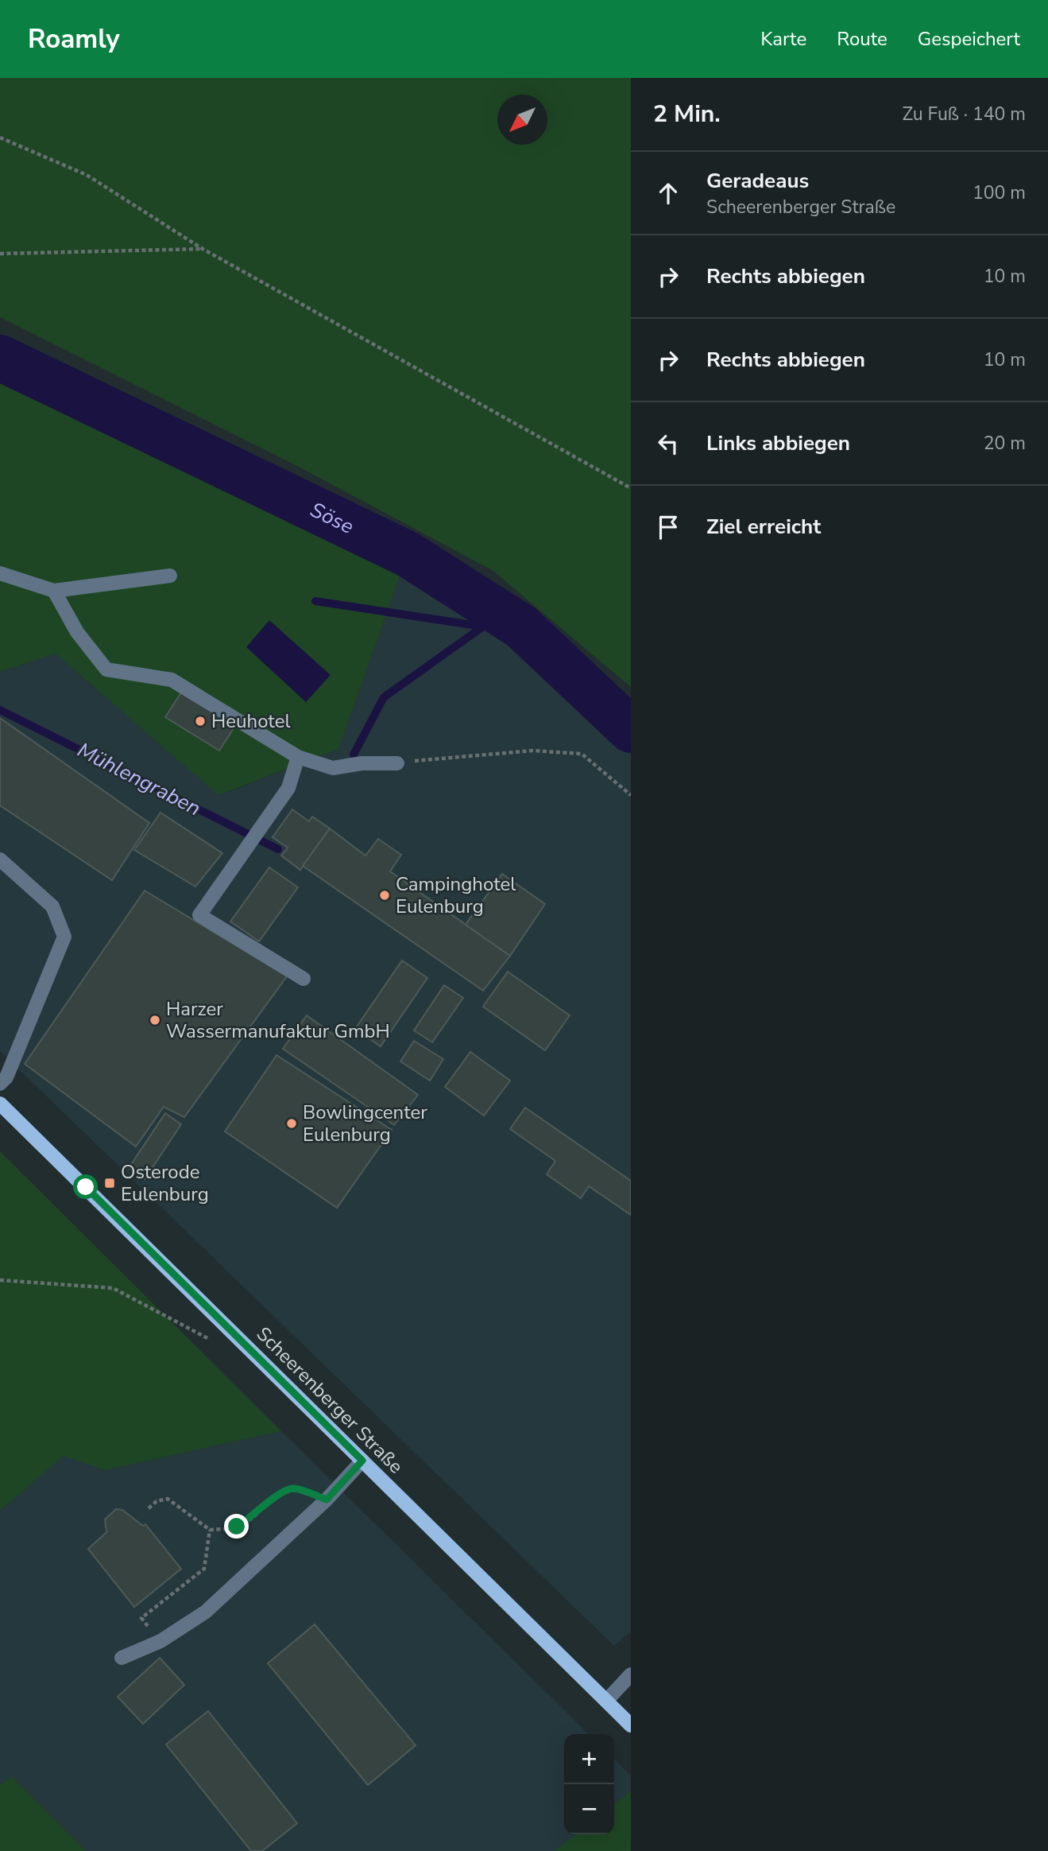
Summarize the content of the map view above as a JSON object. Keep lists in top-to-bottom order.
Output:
{
  "streets": {
    "main road": ["Scheerenberger Straße"]
  },
  "water": ["Söse", "Mühlengraben"],
  "places": {
    "other": [
      "Heuhotel",
      "Campinghotel Eulenburg",
      "Harzer Wassermanufaktur GmbH",
      "Bowlingcenter Eulenburg"
    ],
    "transit": ["Osterode Eulenburg"]
  },
  "north": "bottom left",
  "page": {
    "header": "Roamly",
    "nav": ["Karte", "Route", "Gespeichert"],
    "heading": ["2 Min.", "Zu Fuß · 140 m"],
    "list": [
      ["Geradeaus", "Scheerenberger Straße", "100 m"],
      ["Rechts abbiegen", "10 m"],
      ["Rechts abbiegen", "10 m"],
      ["Links abbiegen", "20 m"],
      "Ziel erreicht"
    ],
    "map_buttons": ["+", "−"]
  }
}
